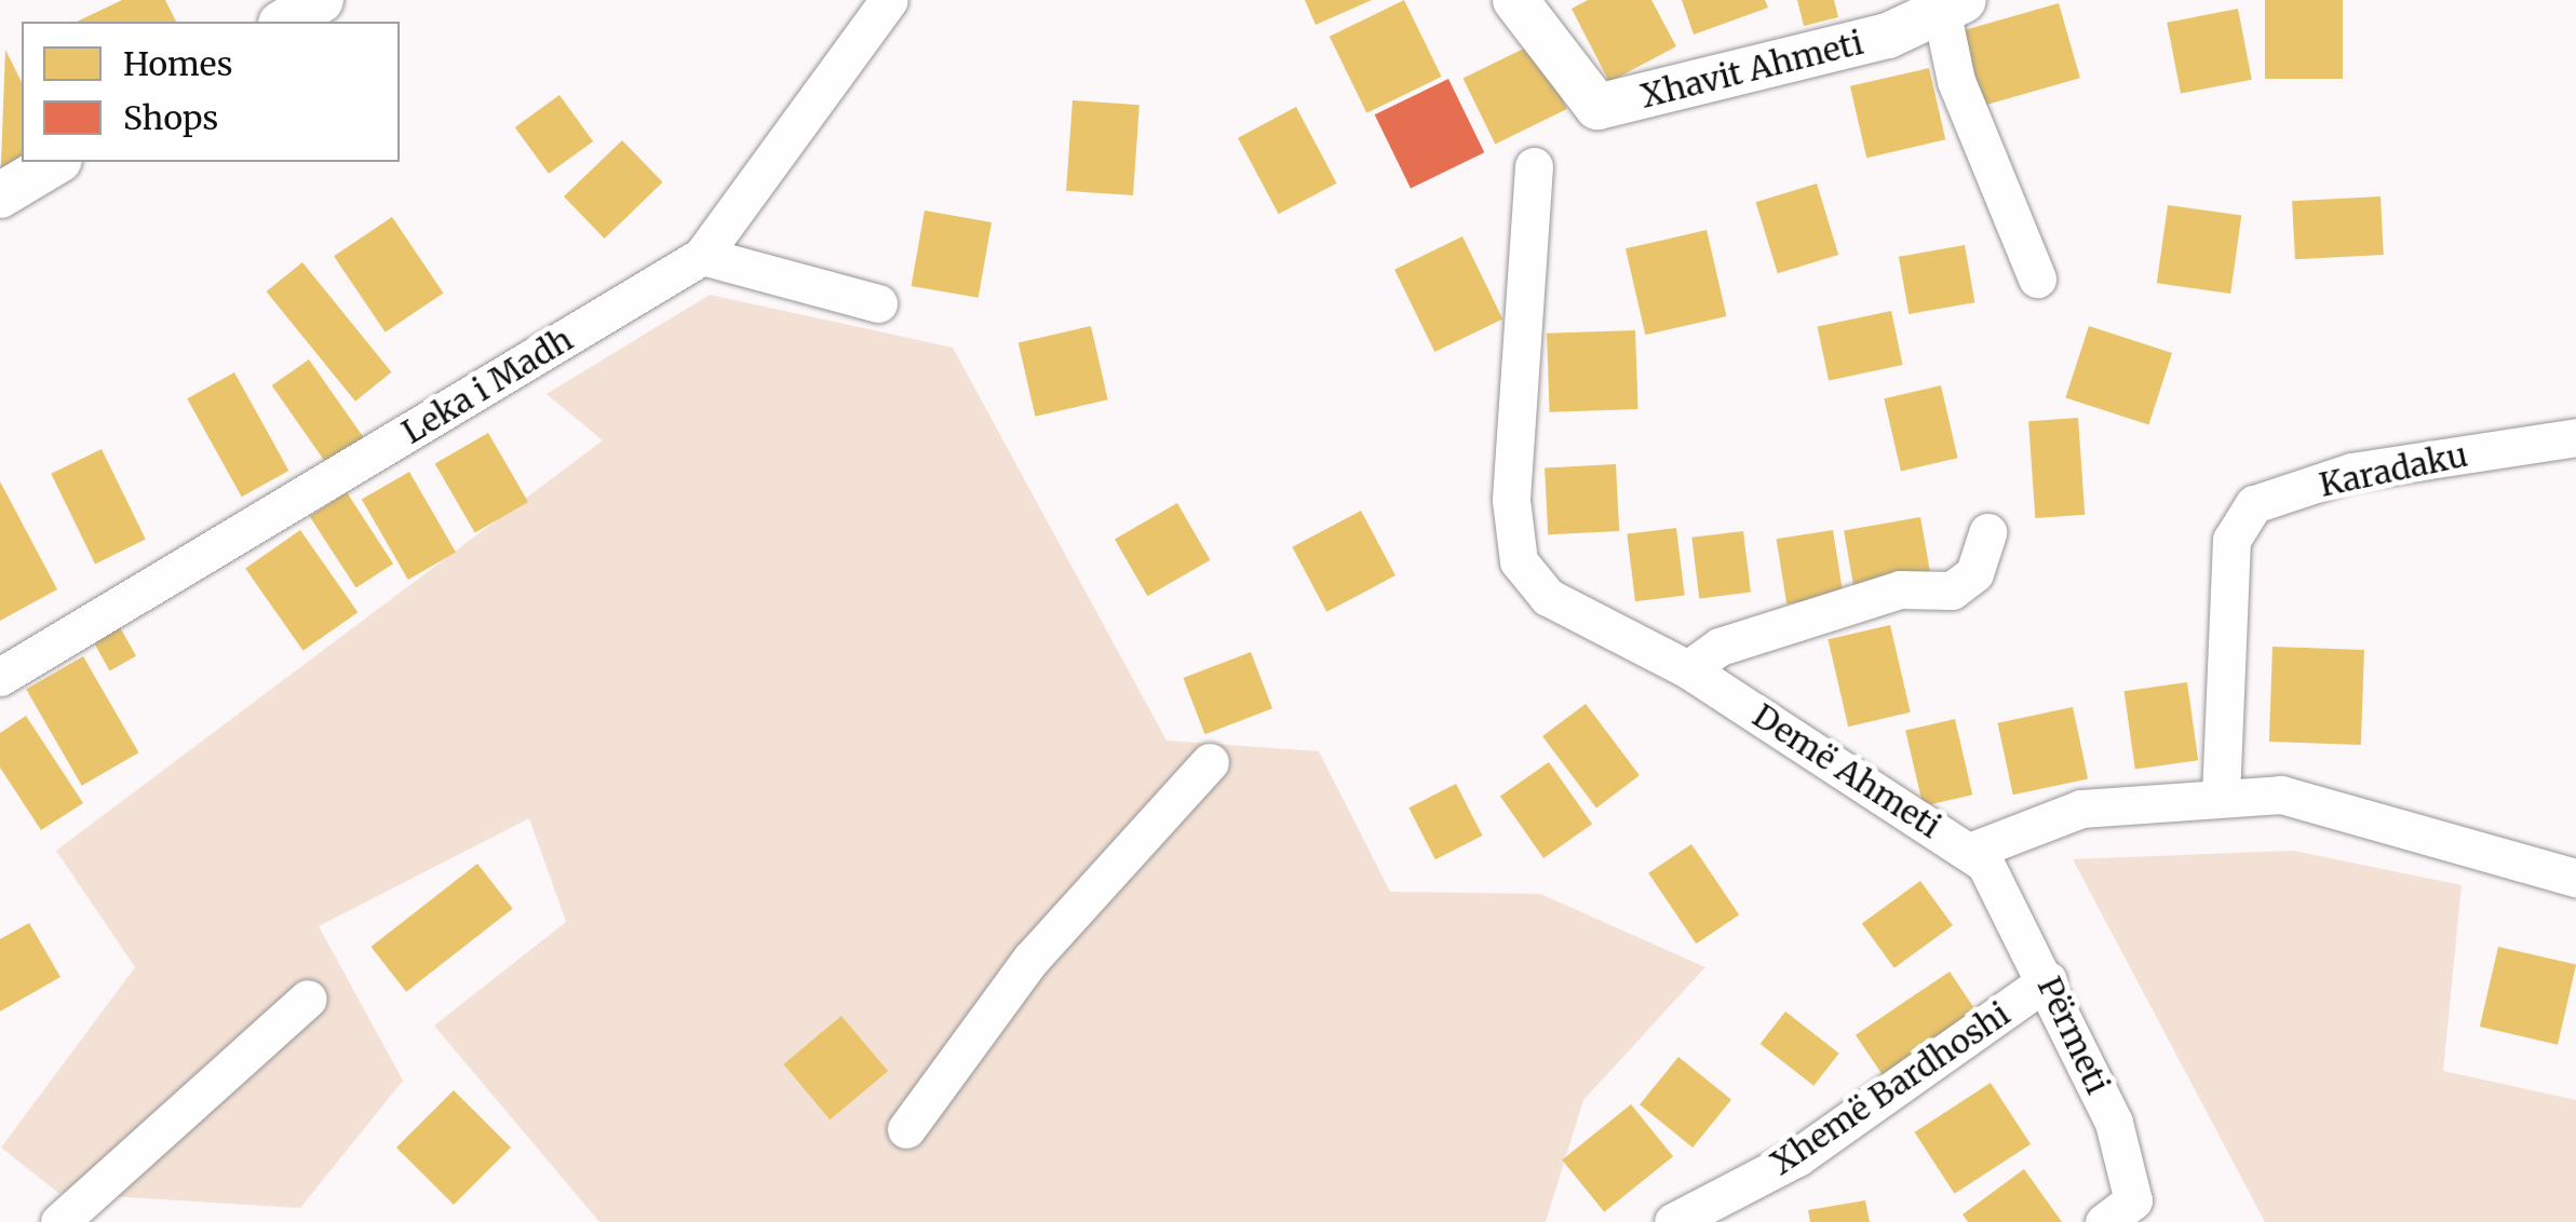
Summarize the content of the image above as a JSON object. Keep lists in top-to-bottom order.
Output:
{
  "streets": {
    "street": [
      "Xhavit Ahmeti",
      "Leka i Madh",
      "Karadaku",
      "Demë Ahmeti",
      "Përmeti",
      "Xhemë Bardhoshi"
    ]
  },
  "crossings": [
    ["Karadaku", "Demë Ahmeti"],
    ["Demë Ahmeti", "Përmeti"],
    ["Përmeti", "Xhemë Bardhoshi"]
  ],
  "legend": ["Homes", "Shops"]
}
